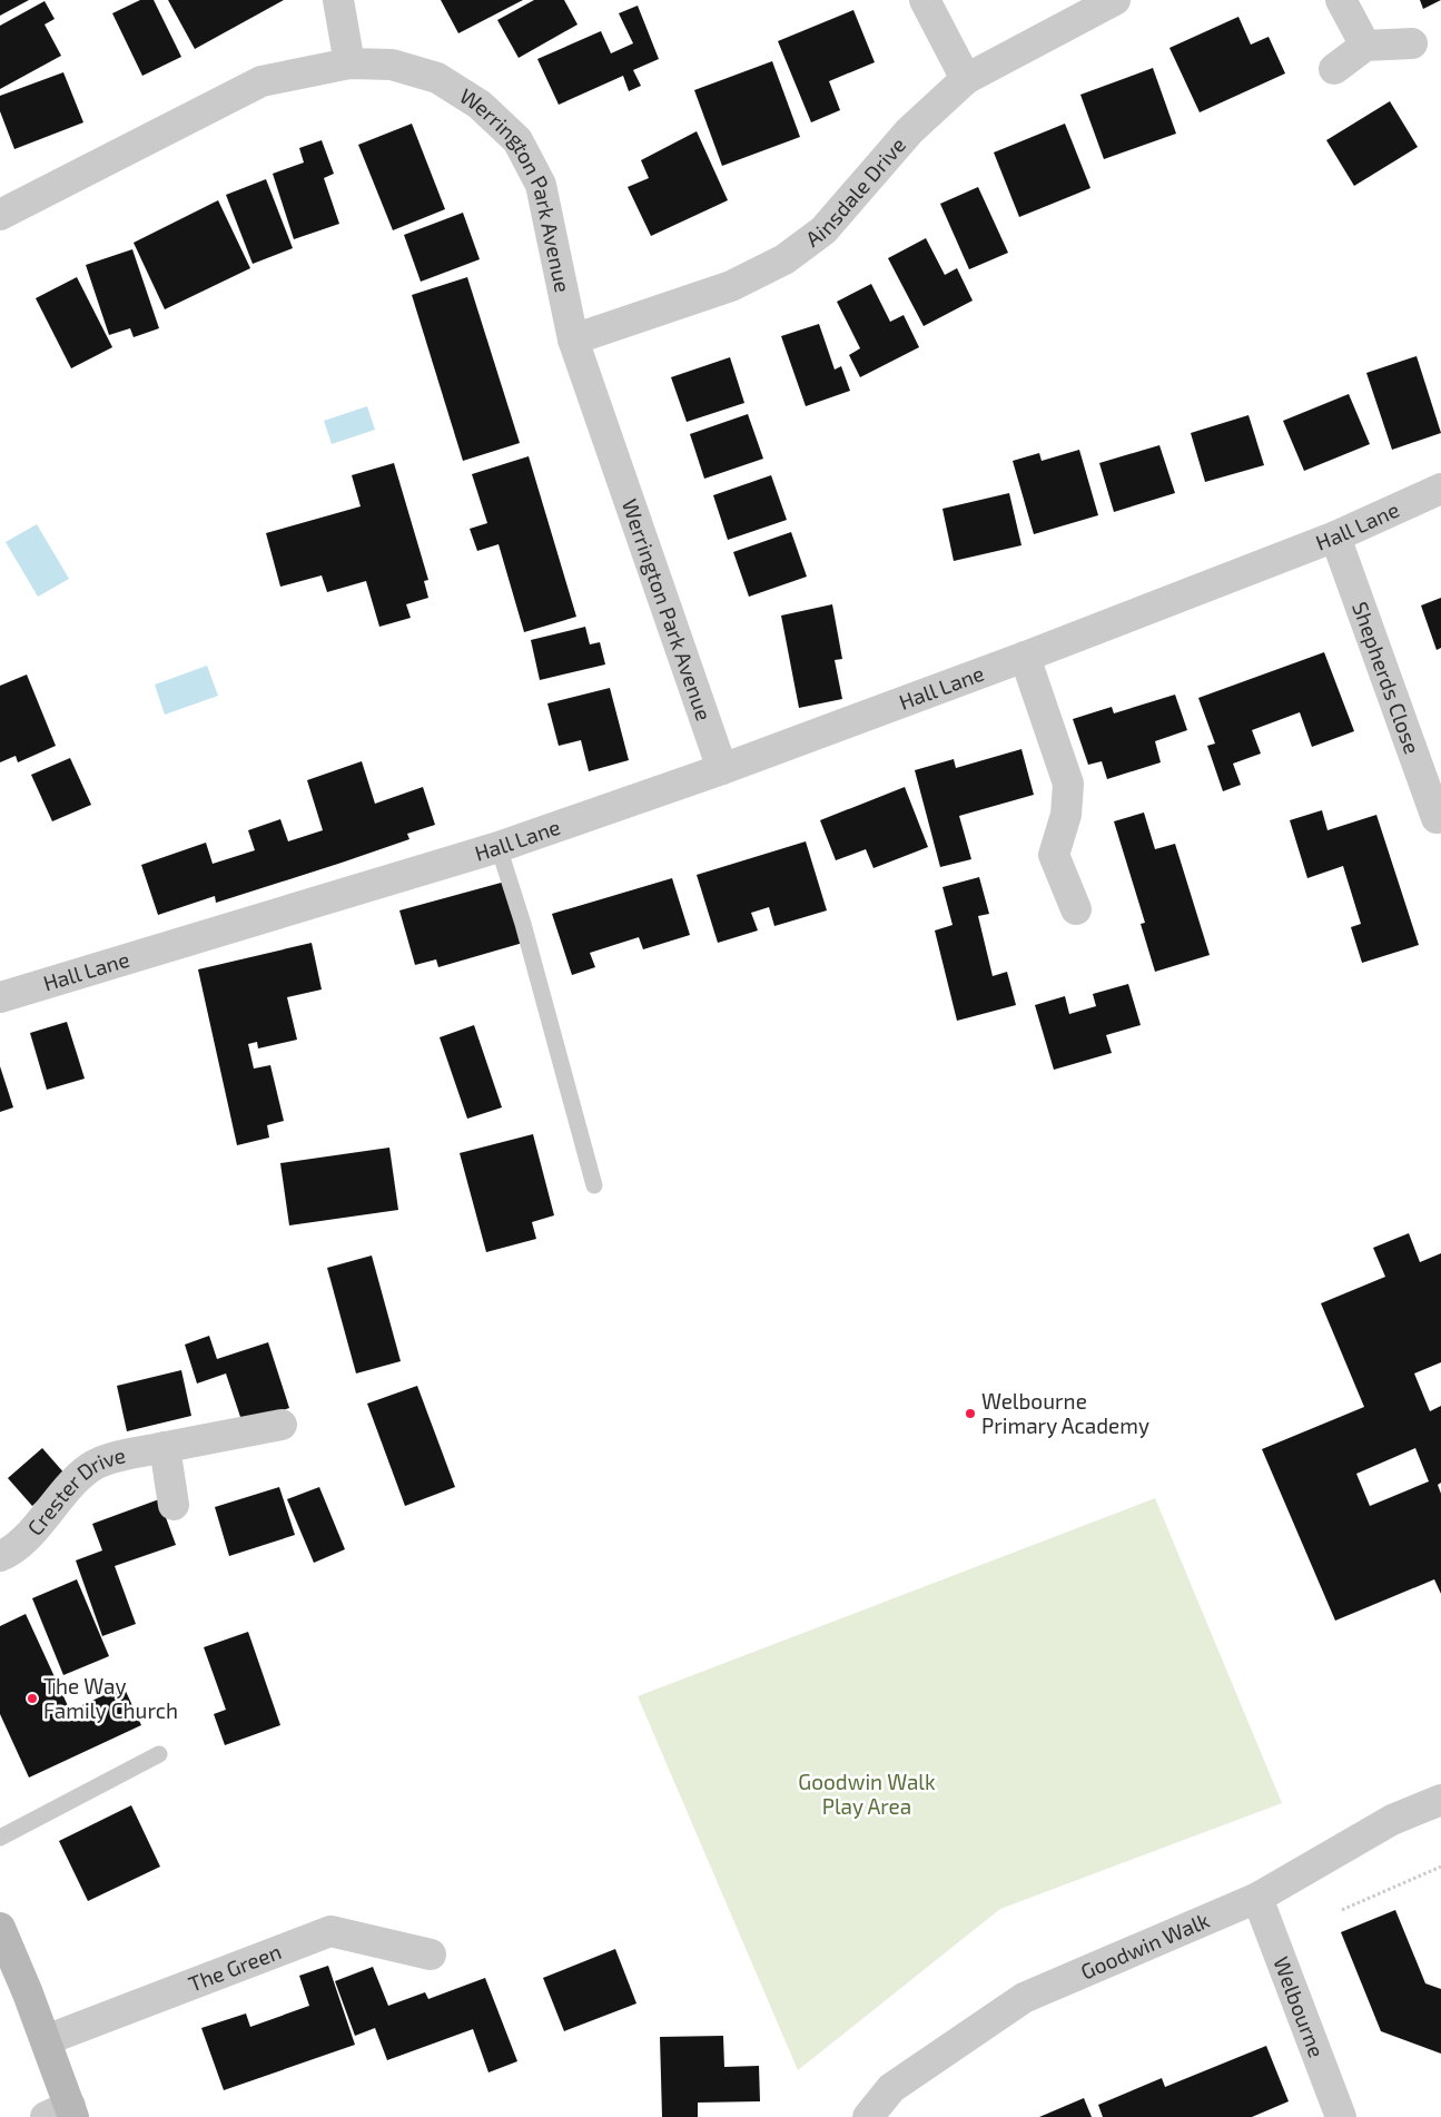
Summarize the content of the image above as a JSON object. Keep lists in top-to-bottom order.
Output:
{
  "streets": {
    "street": [
      "Ainsdale Drive",
      "Werrington Park Avenue",
      "Hall Lane",
      "Shepherds Close",
      "Crester Drive",
      "Goodwin Walk",
      "The Green",
      "Welbourne"
    ]
  },
  "crossings": [
    ["Ainsdale Drive", "Werrington Park Avenue"],
    ["Werrington Park Avenue", "Hall Lane"],
    ["Hall Lane", "Shepherds Close"],
    ["Goodwin Walk", "Welbourne"]
  ],
  "parks": ["Goodwin Walk Play Area"],
  "places": ["Welbourne Primary Academy", "The Way Family Church"]
}
